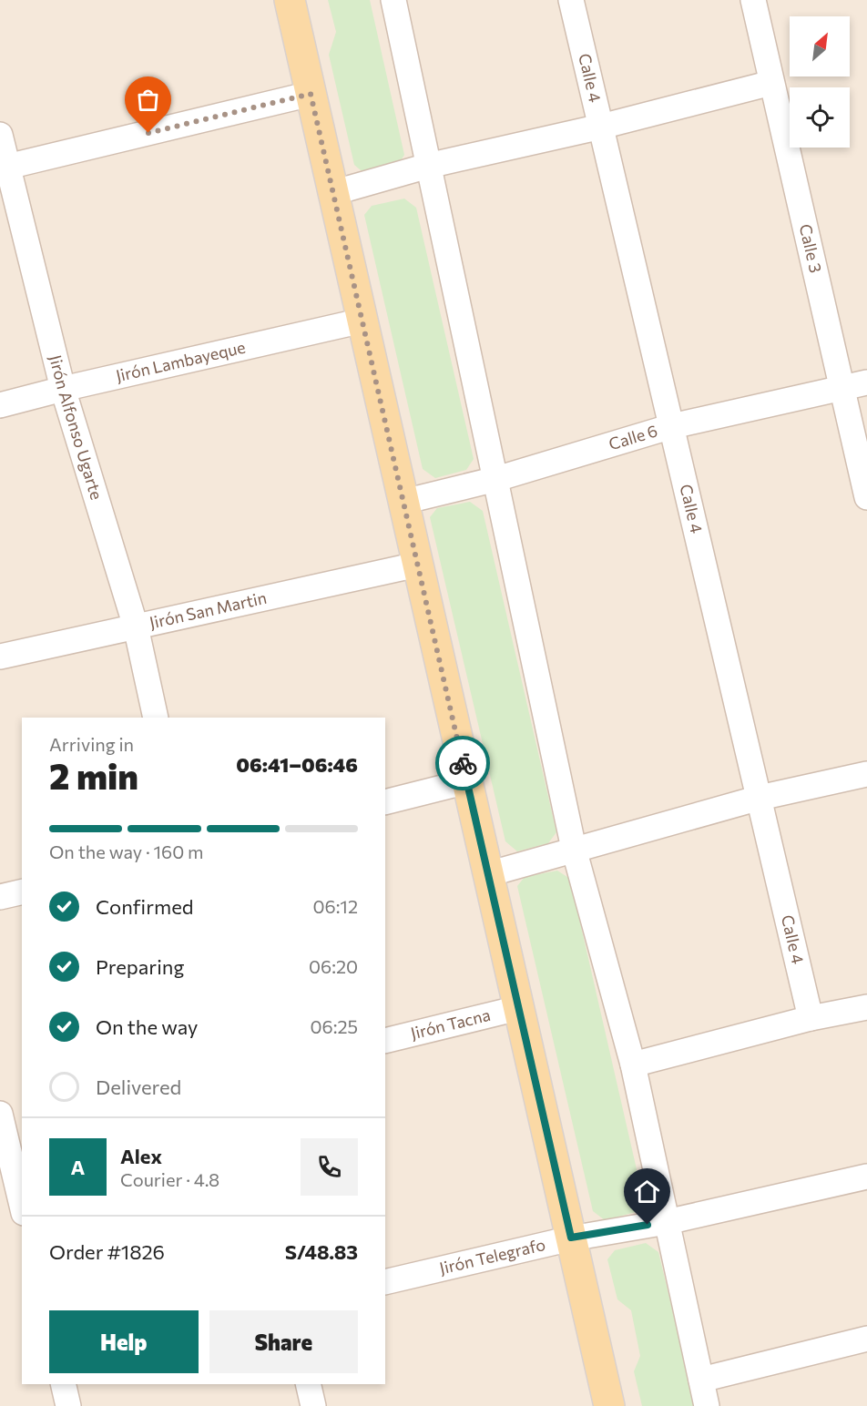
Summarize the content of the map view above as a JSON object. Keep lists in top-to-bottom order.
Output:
{
  "streets": {
    "street": [
      "Calle 4",
      "Calle 3",
      "Jirón Lambayeque",
      "Jirón Alfonso Ugarte",
      "Calle 6",
      "Jirón San Martin",
      "Jirón Tacna",
      "Jirón Telegrafo"
    ]
  },
  "crossings": [
    ["Calle 4", "Calle 6"],
    ["Calle 3", "Calle 6"],
    ["Jirón Lambayeque", "Jirón Alfonso Ugarte"],
    ["Jirón Alfonso Ugarte", "Jirón San Martin"]
  ],
  "north": "top right",
  "page": {
    "heading": ["2 min", "Arriving in", "06:41–06:46"],
    "panel": [
      "Alex",
      "Courier · 4.8",
      "Order #1826",
      "S/48.83"
    ],
    "bar": "On the way · 160 m",
    "list": [
      ["Confirmed", "06:12"],
      ["Preparing", "06:20"],
      ["On the way", "06:25"],
      "Delivered"
    ],
    "round": "A",
    "buttons": ["Help", "Share"]
  }
}
